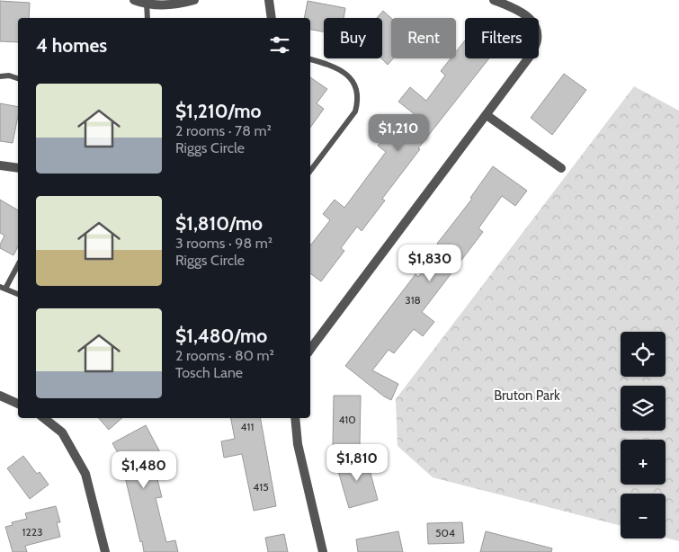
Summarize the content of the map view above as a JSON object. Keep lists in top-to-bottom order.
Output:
{
  "parks": ["Bruton Park"],
  "house_numbers": [
    "318",
    "410",
    "411",
    "415",
    "1223",
    "504"
  ],
  "page": {
    "chip": ["Buy", "Rent", "Filters"],
    "heading": "4 homes",
    "list": [
      {
        "name": "$1,210/mo",
        "note": "2 rooms · 78 m² · Riggs Circle"
      },
      {
        "name": "$1,810/mo",
        "note": "3 rooms · 98 m² · Riggs Circle"
      },
      {
        "name": "$1,480/mo",
        "note": "2 rooms · 80 m² · Tosch Lane"
      }
    ],
    "price": [
      "$1,210",
      "$1,830",
      "$1,810",
      "$1,480"
    ],
    "map_buttons": ["+", "−"]
  }
}
